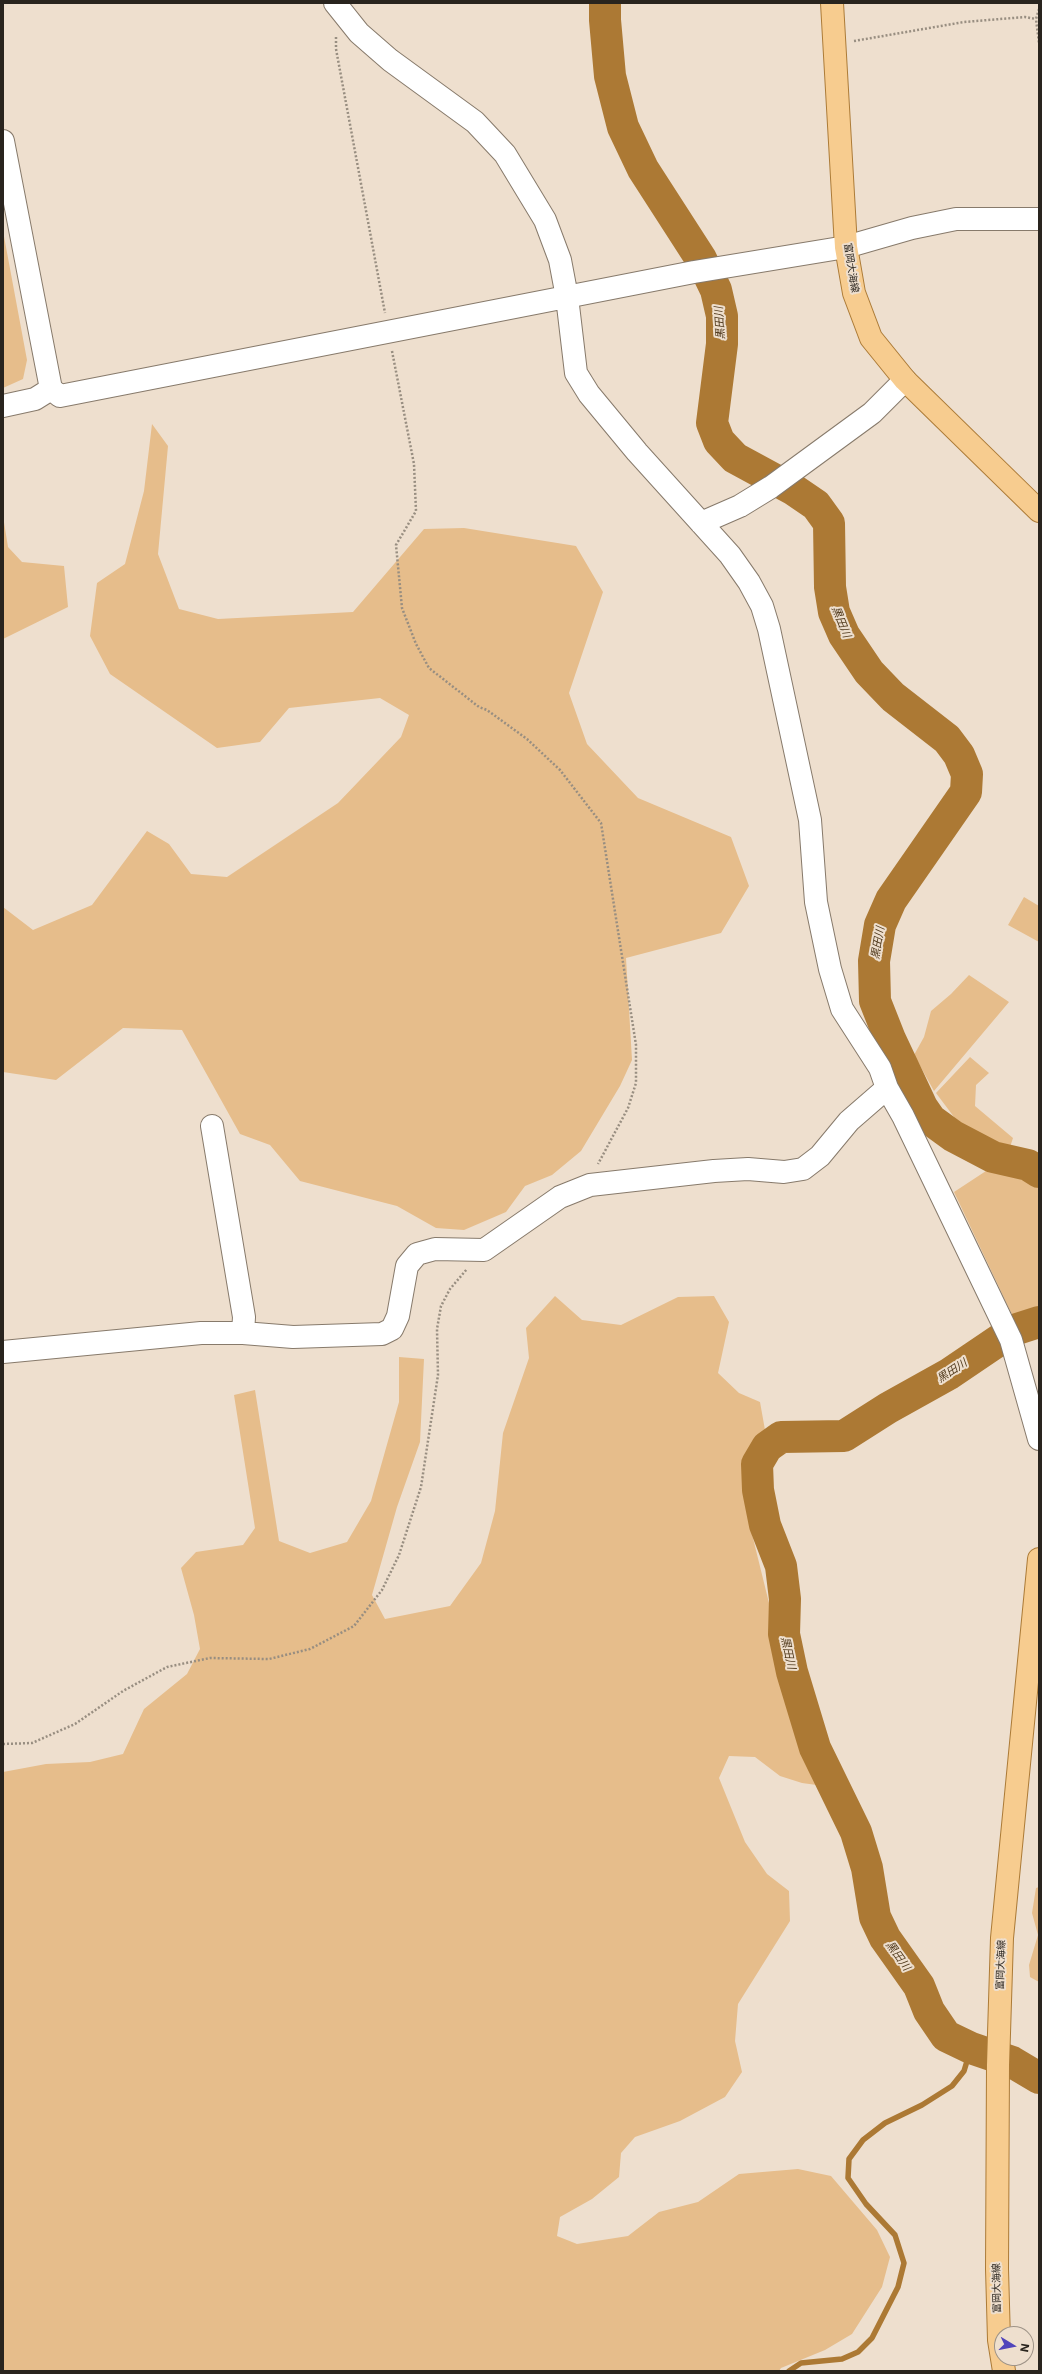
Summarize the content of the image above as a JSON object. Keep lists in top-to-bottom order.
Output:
{
  "streets": {
    "main road": ["富岡大海線"]
  },
  "water": ["黒田川"],
  "north": "right"
}
